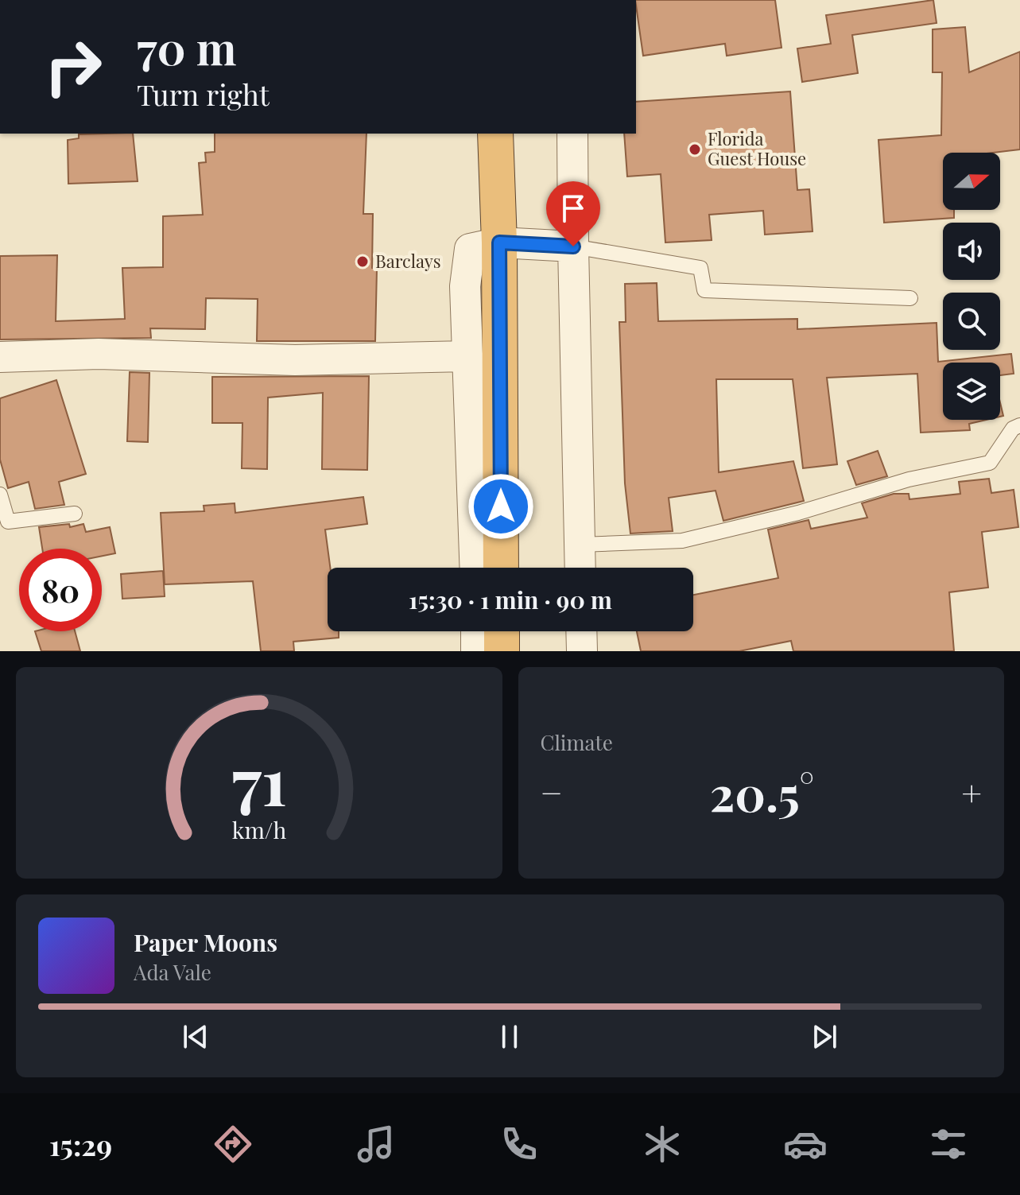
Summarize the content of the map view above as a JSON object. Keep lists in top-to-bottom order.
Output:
{
  "places": ["Florida Guest House", "Barclays"],
  "north": "right",
  "page": {
    "turn": ["70 m", "Turn right"],
    "limit": "80",
    "trip": "15:30 · 1 min · 90 m",
    "tile": "Climate",
    "heat": ["−", "20.5°", "+"],
    "song": ["Paper Moons", "Ada Vale"],
    "tabs": "15:29",
    "gauge": ["71", "km/h"]
  }
}
